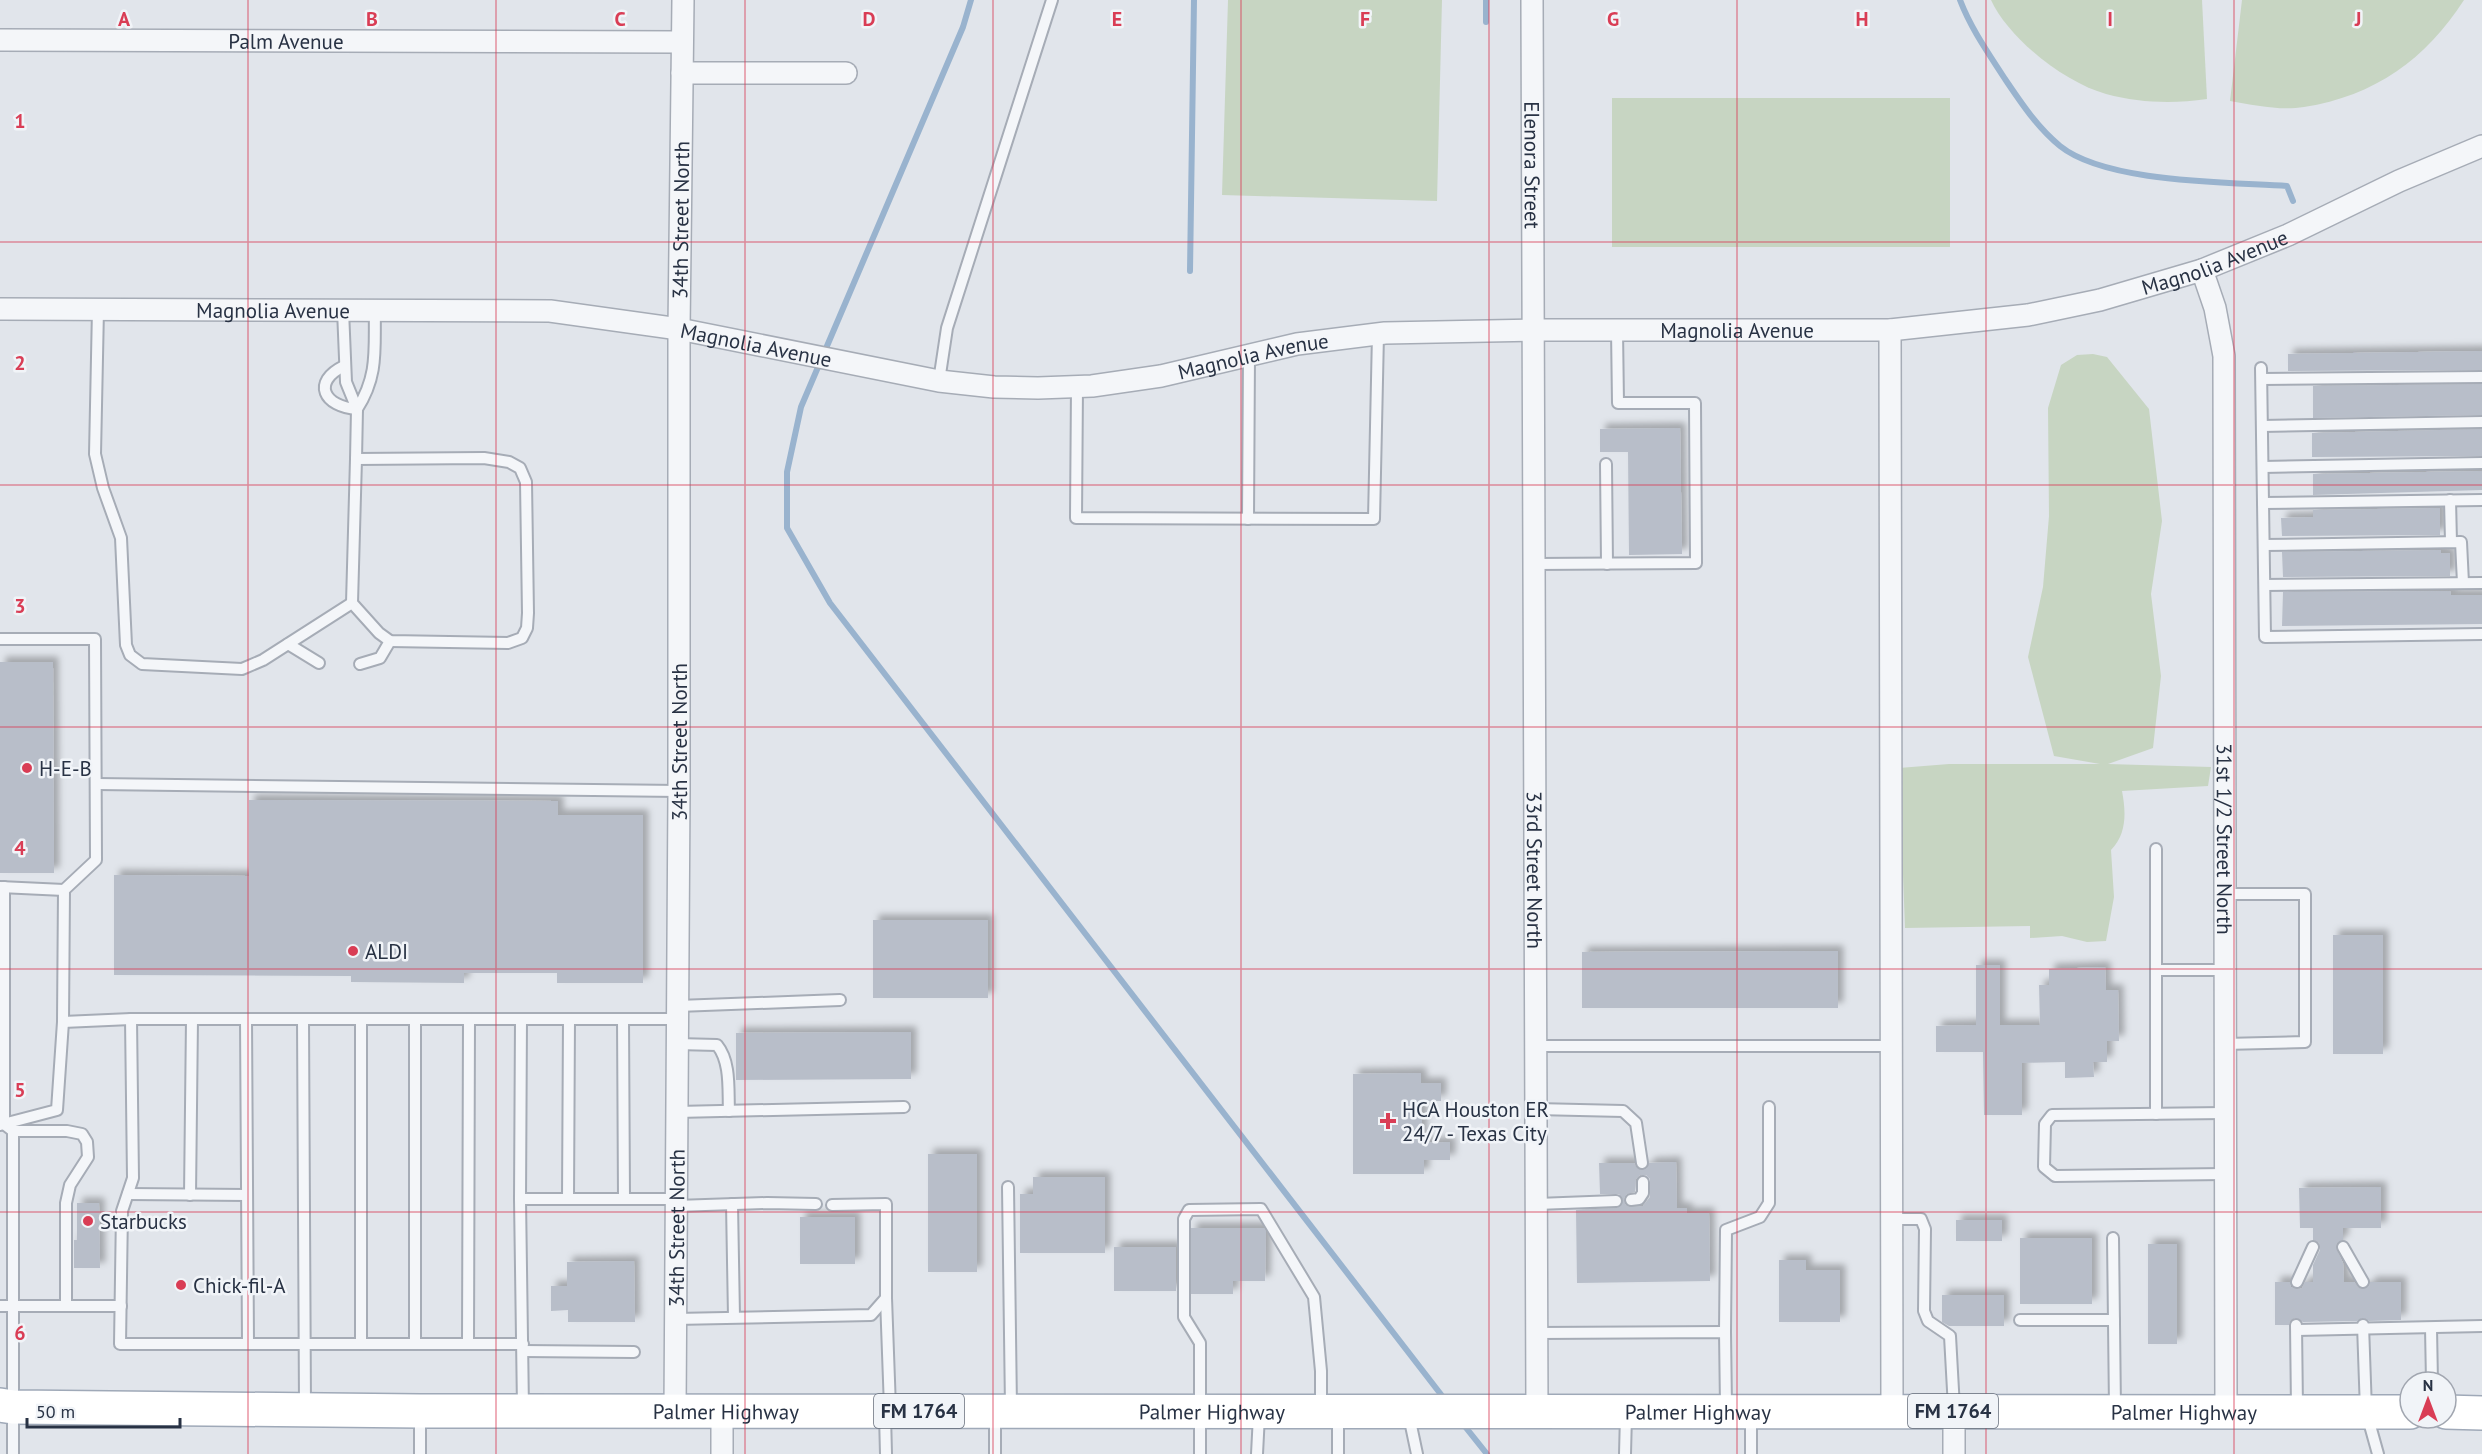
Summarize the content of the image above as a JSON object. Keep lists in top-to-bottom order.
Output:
{
  "streets": {
    "main road": ["Palmer Highway", "FM 1764"],
    "street": [
      "Palm Avenue",
      "Elenora Street",
      "34th Street North",
      "Magnolia Avenue",
      "31st 1/2 Street North",
      "33rd Street North"
    ]
  },
  "crossings": [
    ["Palm Avenue", "34th Street North"],
    ["Elenora Street", "Magnolia Avenue"],
    ["Elenora Street", "33rd Street North"],
    ["34th Street North", "Magnolia Avenue"],
    ["34th Street North", "Palmer Highway"],
    ["Magnolia Avenue", "31st 1/2 Street North"],
    ["Magnolia Avenue", "33rd Street North"],
    ["31st 1/2 Street North", "Palmer Highway"],
    ["33rd Street North", "Palmer Highway"]
  ],
  "places": {
    "other": [
      "H-E-B",
      "ALDI",
      "Starbucks",
      "Chick-fil-A"
    ],
    "health": ["HCA Houston ER 24/7 - Texas City"]
  },
  "scale_bar": "50 m",
  "north": "top",
  "grid": {
    "columns": [
      "A",
      "B",
      "C",
      "D",
      "E",
      "F",
      "G",
      "H",
      "I",
      "J"
    ],
    "rows": [
      "1",
      "2",
      "3",
      "4",
      "5",
      "6"
    ]
  }
}
